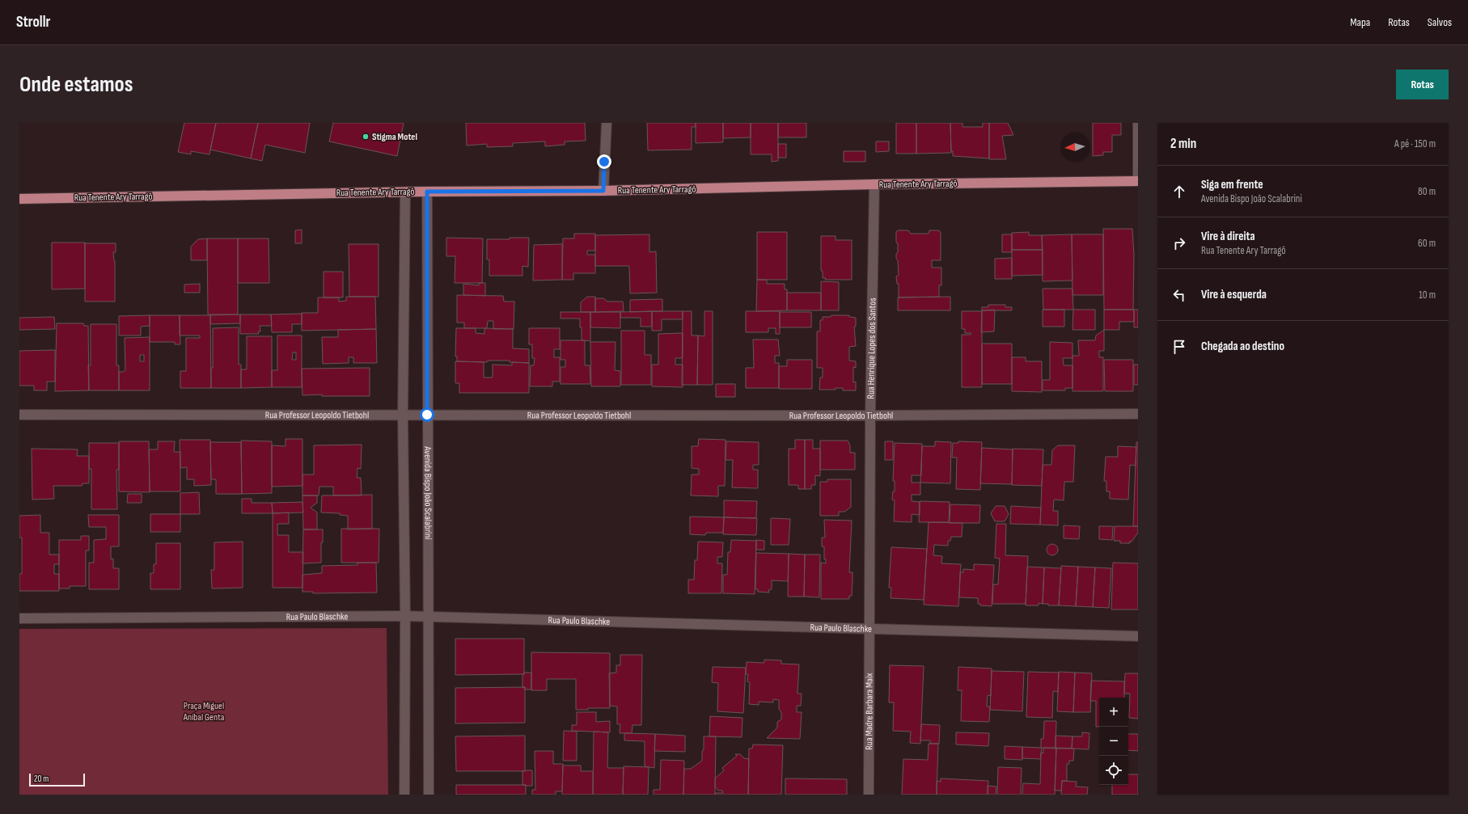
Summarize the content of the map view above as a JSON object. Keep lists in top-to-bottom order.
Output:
{
  "streets": {
    "main road": ["Rua Tenente Ary Tarragô"],
    "street": [
      "Rua Henrique Lopes dos Santos",
      "Rua Professor Leopoldo Tietbohl",
      "Avenida Bispo João Scalabrini",
      "Rua Paulo Blaschke",
      "Rua Madre Barbara Maix"
    ]
  },
  "crossings": [
    ["Rua Tenente Ary Tarragô", "Rua Henrique Lopes dos Santos"],
    ["Rua Tenente Ary Tarragô", "Avenida Bispo João Scalabrini"],
    ["Rua Henrique Lopes dos Santos", "Rua Professor Leopoldo Tietbohl"],
    ["Rua Henrique Lopes dos Santos", "Rua Paulo Blaschke"],
    ["Rua Henrique Lopes dos Santos", "Rua Madre Barbara Maix"],
    ["Rua Professor Leopoldo Tietbohl", "Avenida Bispo João Scalabrini"],
    ["Avenida Bispo João Scalabrini", "Rua Paulo Blaschke"],
    ["Rua Paulo Blaschke", "Rua Madre Barbara Maix"]
  ],
  "parks": ["Praça Miguel Aníbal Genta"],
  "places": ["Stigma Motel"],
  "scale_bar": "20 m",
  "north": "left",
  "page": {
    "header": "Strollr",
    "nav": ["Mapa", "Rotas", "Salvos"],
    "buttons": "Rotas",
    "title": "Onde estamos",
    "heading": ["2 min", "A pé · 150 m"],
    "list": [
      ["Siga em frente", "Avenida Bispo João Scalabrini", "80 m"],
      ["Vire à direita", "Rua Tenente Ary Tarragô", "60 m"],
      ["Vire à esquerda", "10 m"],
      "Chegada ao destino"
    ],
    "map_buttons": ["+", "−"],
    "scale": "20 m"
  }
}
